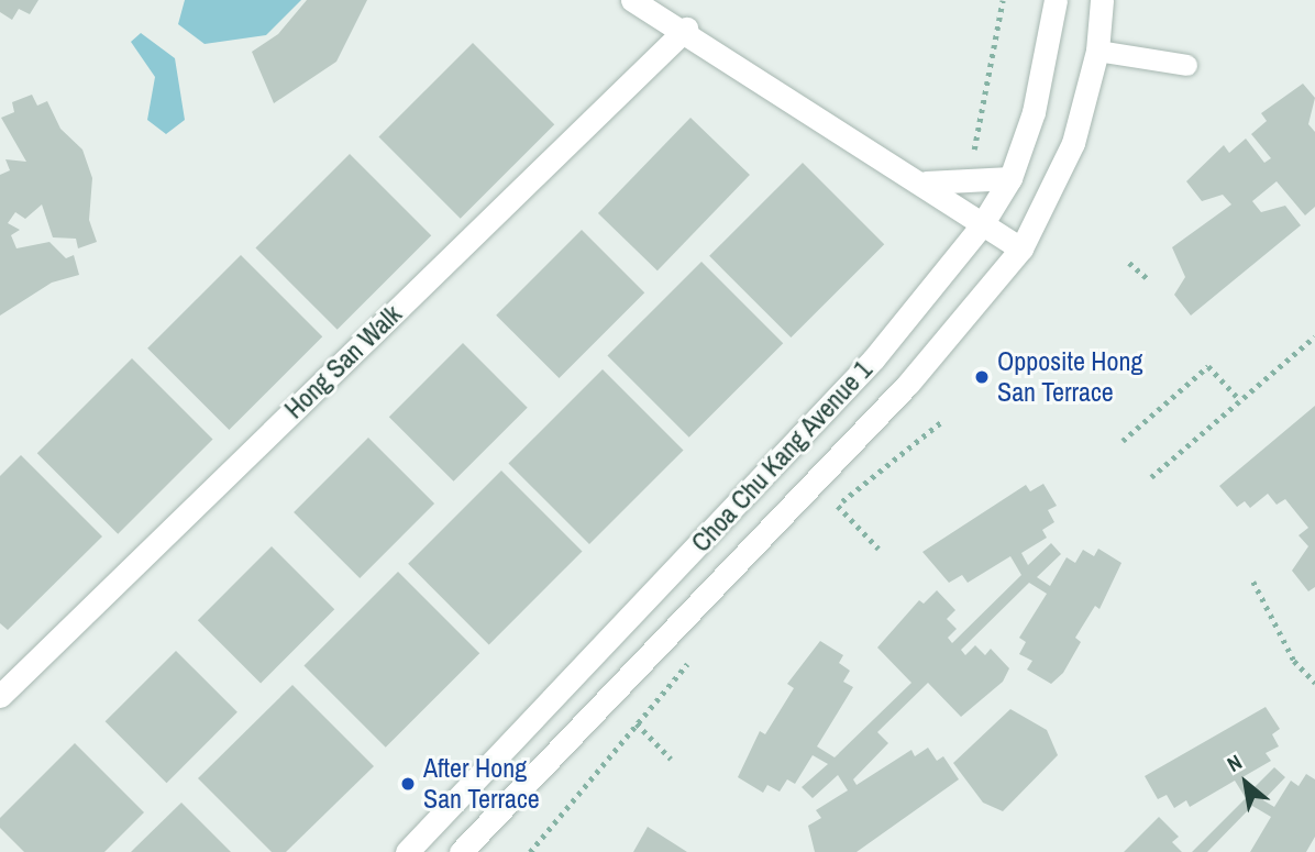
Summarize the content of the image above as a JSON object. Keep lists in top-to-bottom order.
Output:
{
  "streets": {
    "street": ["Hong San Walk", "Choa Chu Kang Avenue 1"]
  },
  "places": ["Opposite Hong San Terrace", "After Hong San Terrace"],
  "north": "top left"
}
